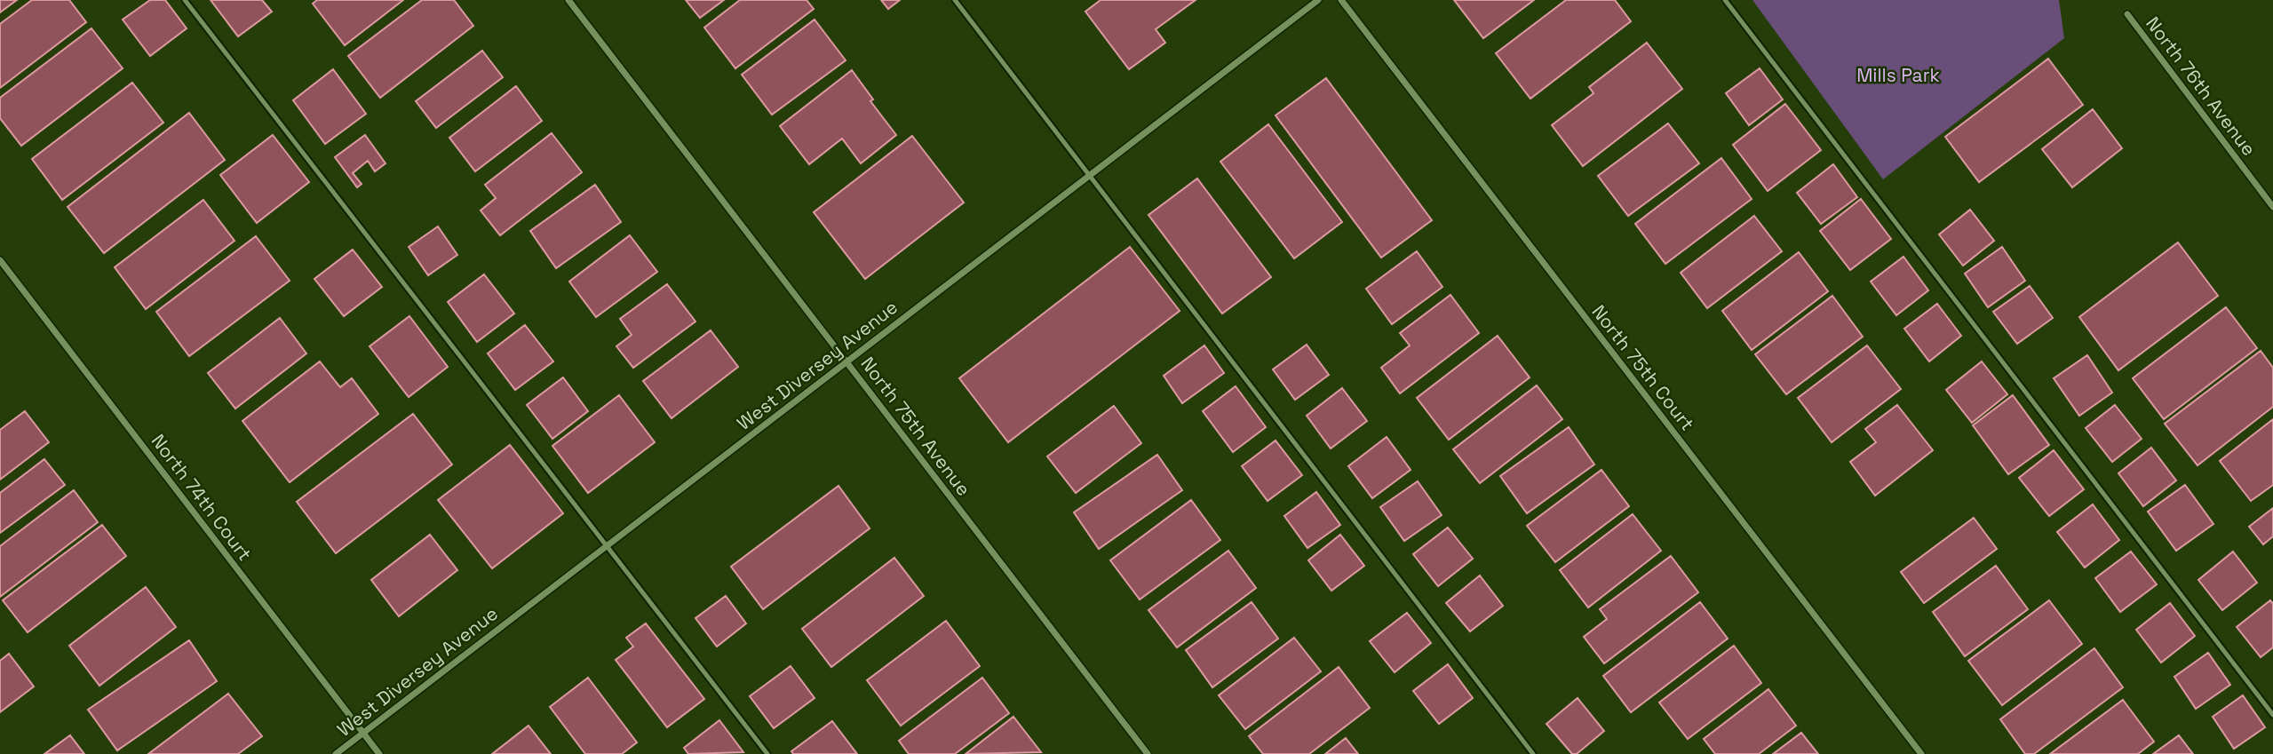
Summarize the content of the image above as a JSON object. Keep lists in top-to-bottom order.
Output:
{
  "streets": {
    "street": [
      "North 76th Avenue",
      "West Diversey Avenue",
      "North 75th Court",
      "North 75th Avenue",
      "North 74th Court"
    ]
  },
  "crossings": [
    ["West Diversey Avenue", "North 75th Avenue"],
    ["West Diversey Avenue", "North 74th Court"]
  ],
  "parks": ["Mills Park"]
}
